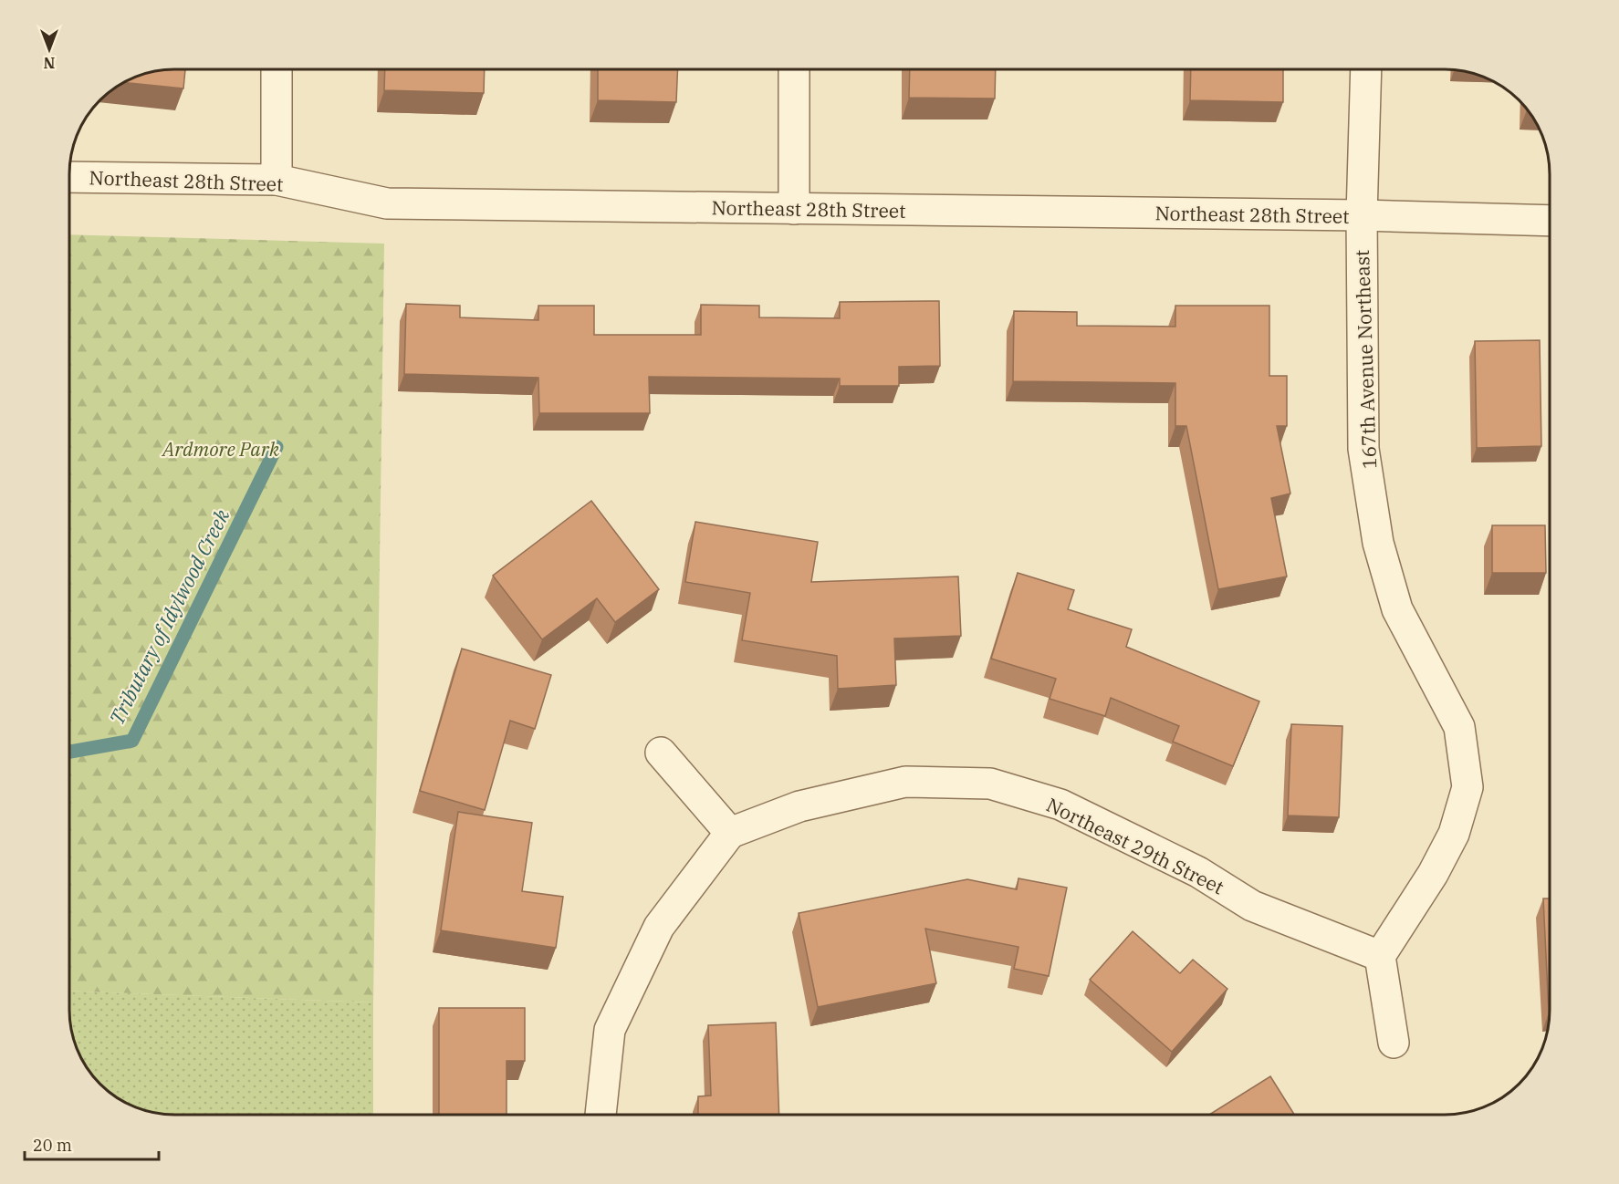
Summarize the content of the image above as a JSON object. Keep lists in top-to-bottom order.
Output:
{
  "streets": {
    "street": ["Northeast 28th Street", "167th Avenue Northeast", "Northeast 29th Street"]
  },
  "crossings": [
    ["Northeast 28th Street", "167th Avenue Northeast"],
    ["167th Avenue Northeast", "Northeast 29th Street"]
  ],
  "water": ["Tributary of Idylwood Creek"],
  "parks": ["Ardmore Park"],
  "scale_bar": "20 m",
  "north": "bottom"
}
